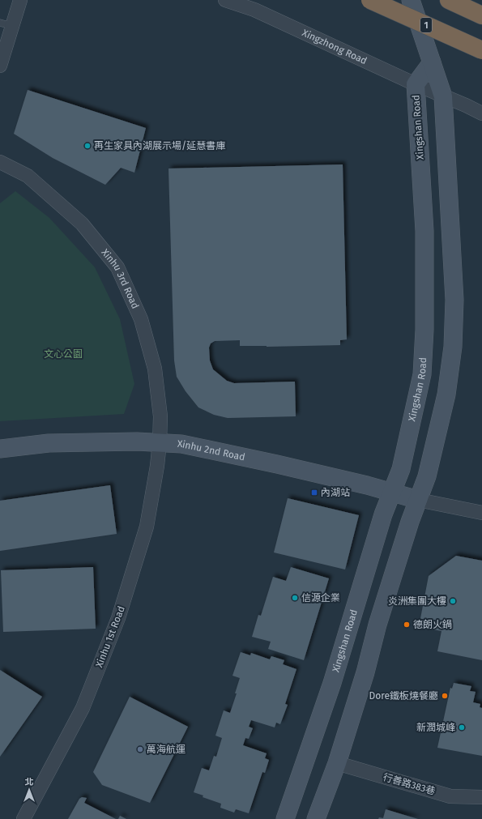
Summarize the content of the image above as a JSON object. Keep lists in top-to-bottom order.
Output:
{
  "streets": {
    "highway": ["1"],
    "street": [
      "Xingzhong Road",
      "Xingshan Road",
      "Xinhu 3rd Road",
      "Xinhu 2nd Road",
      "Xinhu 1st Road",
      "行善路383巷"
    ]
  },
  "crossings": [
    ["Xingzhong Road", "Xingshan Road"],
    ["Xingshan Road", "Xinhu 2nd Road"],
    ["Xinhu 3rd Road", "Xinhu 2nd Road"],
    ["Xinhu 3rd Road", "Xinhu 1st Road"],
    ["Xinhu 2nd Road", "Xinhu 1st Road"]
  ],
  "parks": ["文心公園"],
  "places": {
    "other": [
      "再生家具內湖展示場/延慧書庫",
      "信源企業",
      "炎洲集團大樓",
      "德朗火鍋",
      "Dore鐵板燒餐廳",
      "新潤城峰",
      "萬海航運"
    ],
    "transit": ["內湖站"]
  },
  "north": "top"
}
